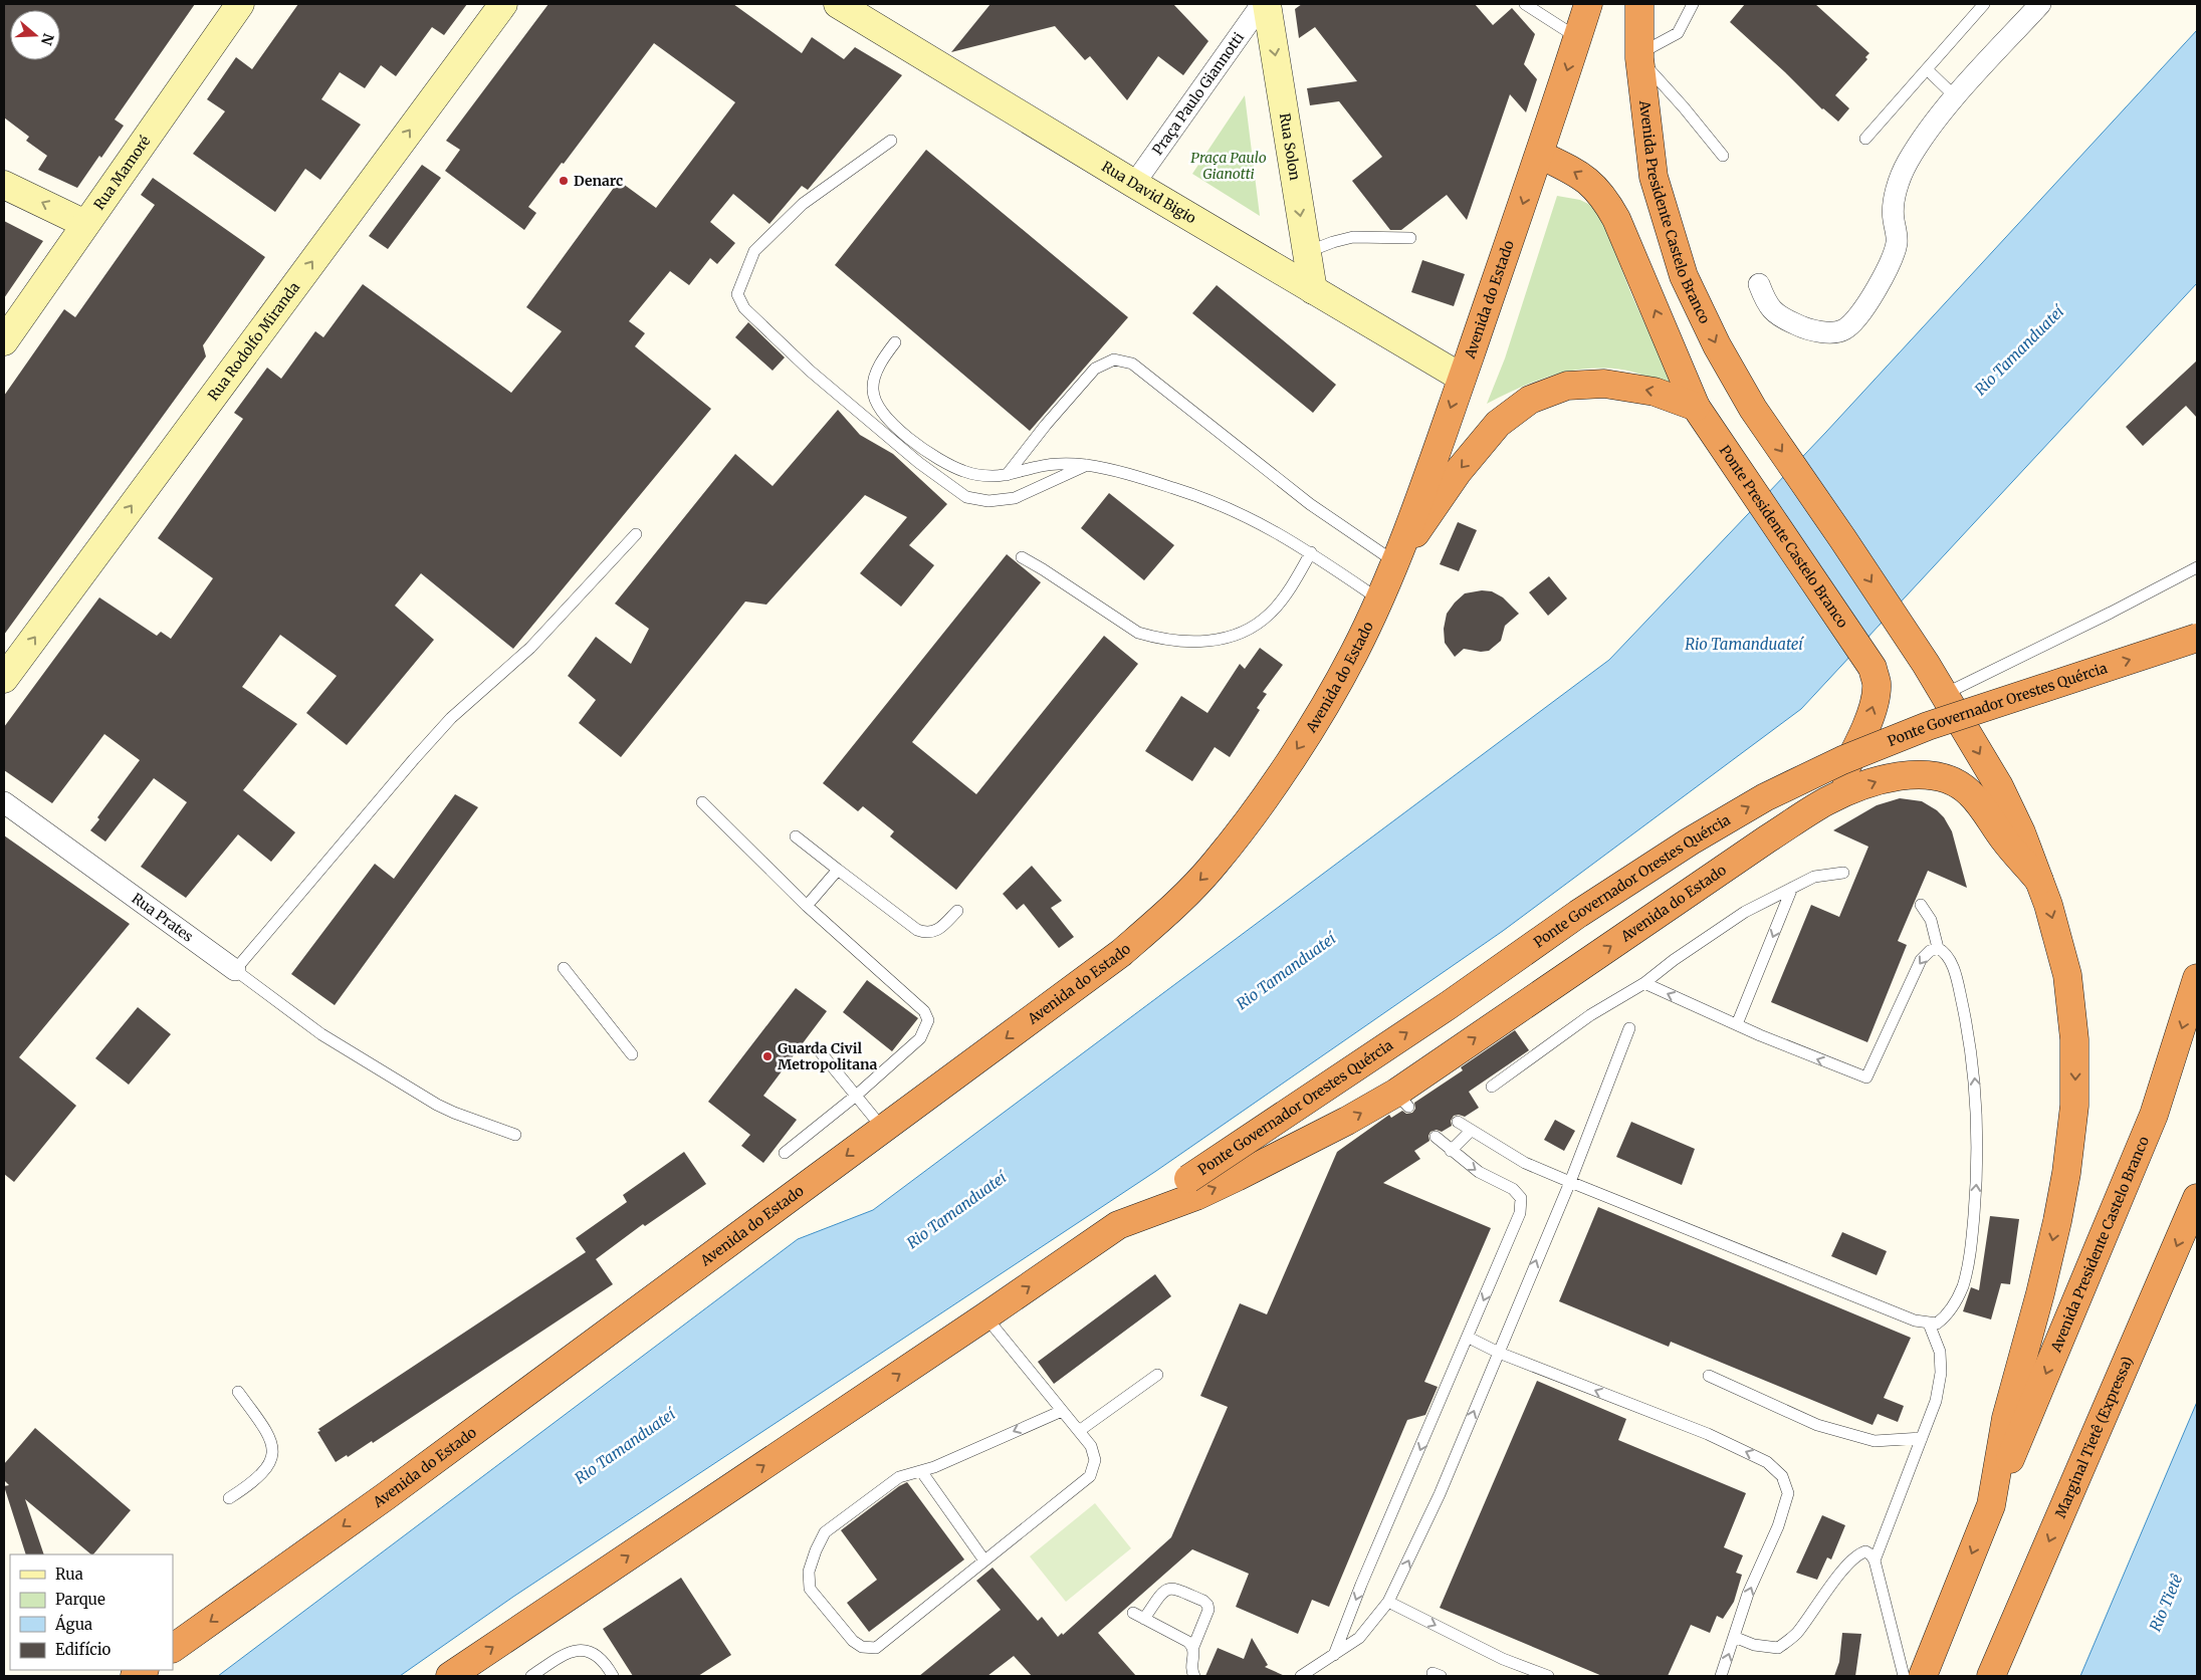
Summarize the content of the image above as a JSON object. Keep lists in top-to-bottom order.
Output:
{
  "streets": {
    "highway": [
      "Avenida Presidente Castelo Branco",
      "Avenida do Estado",
      "Ponte Presidente Castelo Branco",
      "Ponte Governador Orestes Quércia",
      "Marginal Tietê (Expressa)"
    ],
    "street": [
      "Praça Paulo Giannotti",
      "Rua Solon",
      "Rua Mamoré",
      "Rua David Bigio",
      "Rua Rodolfo Miranda",
      "Rua Prates"
    ]
  },
  "crossings": [
    ["Praça Paulo Giannotti", "Rua David Bigio"],
    ["Rua Solon", "Rua David Bigio"],
    ["Rua David Bigio", "Avenida do Estado"],
    ["Avenida do Estado", "Ponte Presidente Castelo Branco"],
    ["Avenida do Estado", "Ponte Governador Orestes Quércia"]
  ],
  "one_way": ["Rua Solon", "Rua Rodolfo Miranda", "Ponte Governador Orestes Quércia"],
  "water": ["Rio Tamanduateí", "Rio Tietê"],
  "parks": ["Praça Paulo Gianotti"],
  "places": ["Denarc", "Guarda Civil Metropolitana"],
  "legend": [
    "Rua",
    "Parque",
    "Água",
    "Edifício"
  ],
  "north": "right"
}
